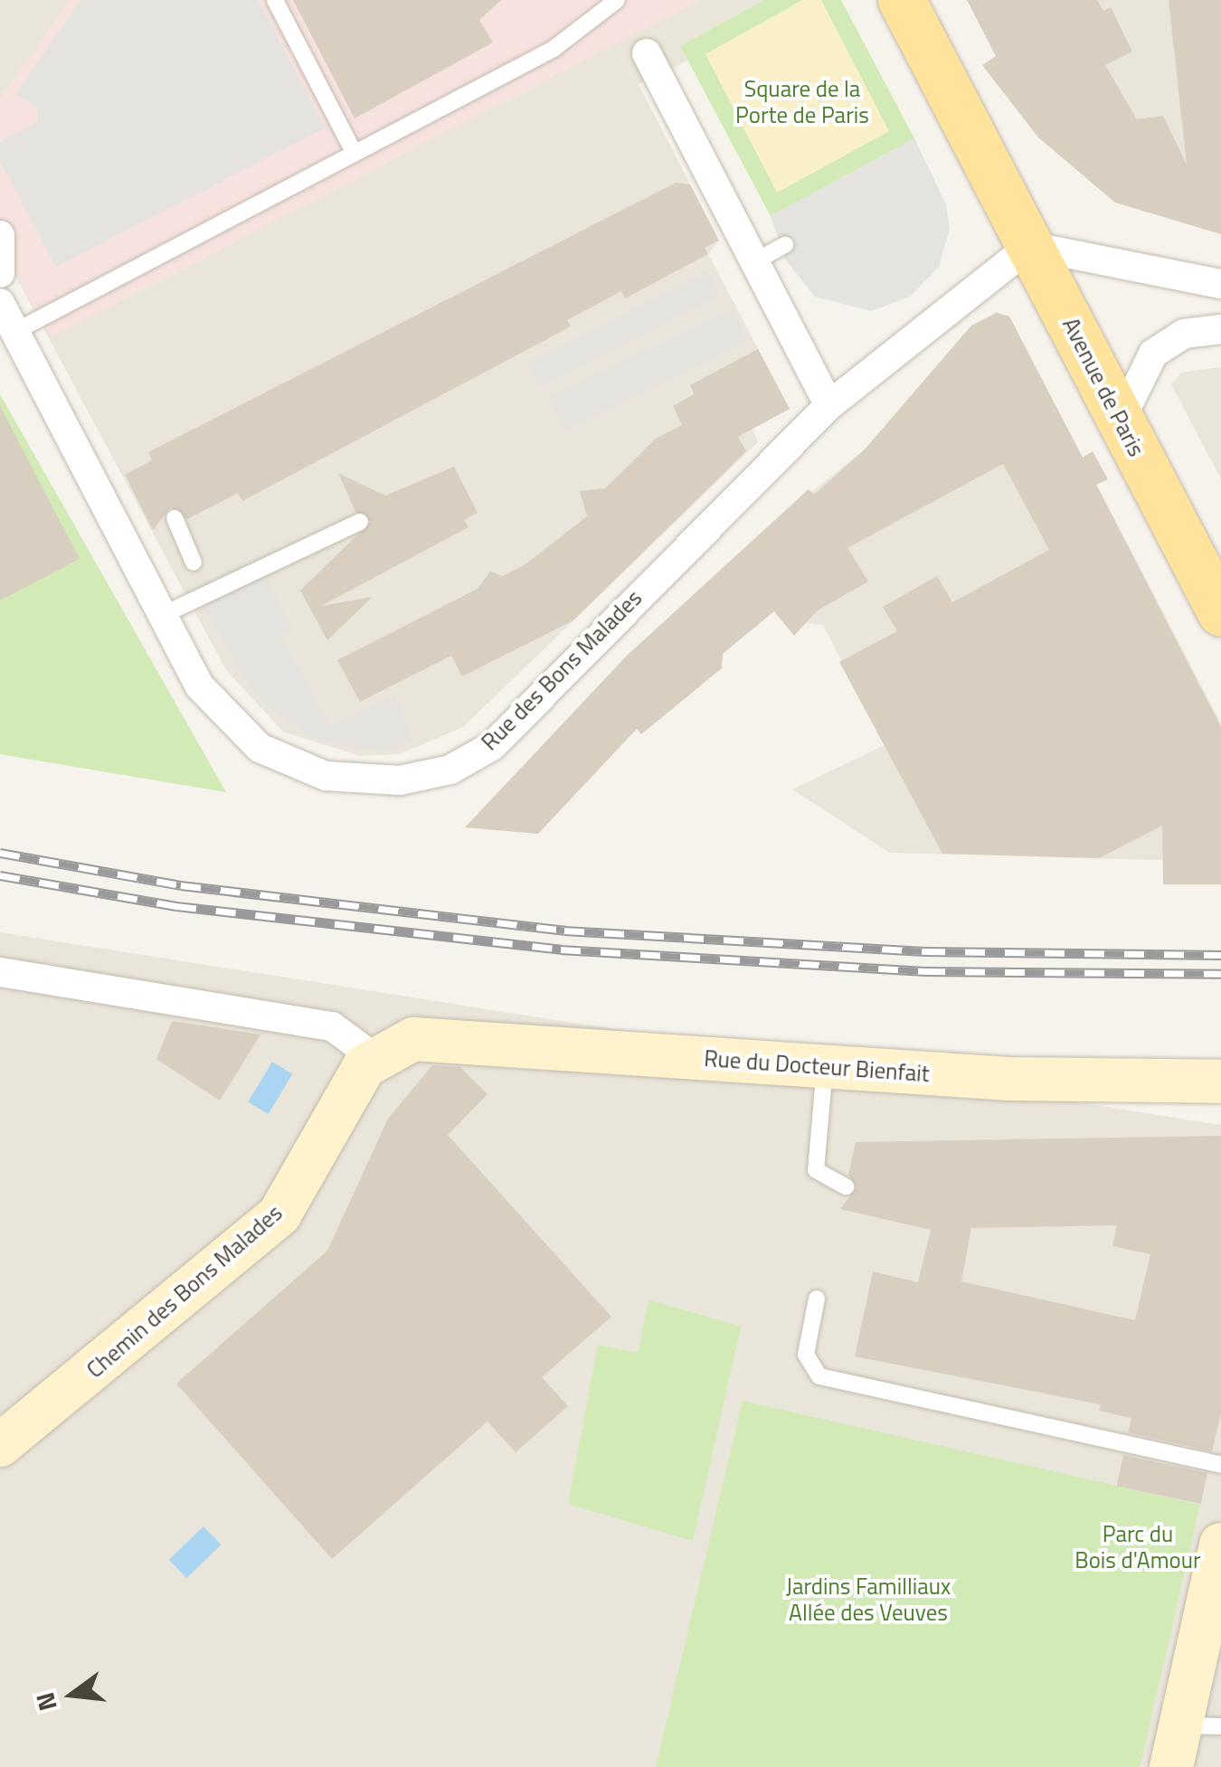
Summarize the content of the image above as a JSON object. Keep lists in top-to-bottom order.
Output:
{
  "streets": {
    "main road": ["Avenue de Paris"],
    "street": ["Rue des Bons Malades", "Rue du Docteur Bienfait", "Chemin des Bons Malades"]
  },
  "crossings": [
    ["Avenue de Paris", "Rue des Bons Malades"],
    ["Rue du Docteur Bienfait", "Chemin des Bons Malades"]
  ],
  "parks": ["Square de la Porte de Paris", "Parc du Bois d'Amour", "Jardins Familliaux Allée des Veuves"],
  "north": "left"
}
